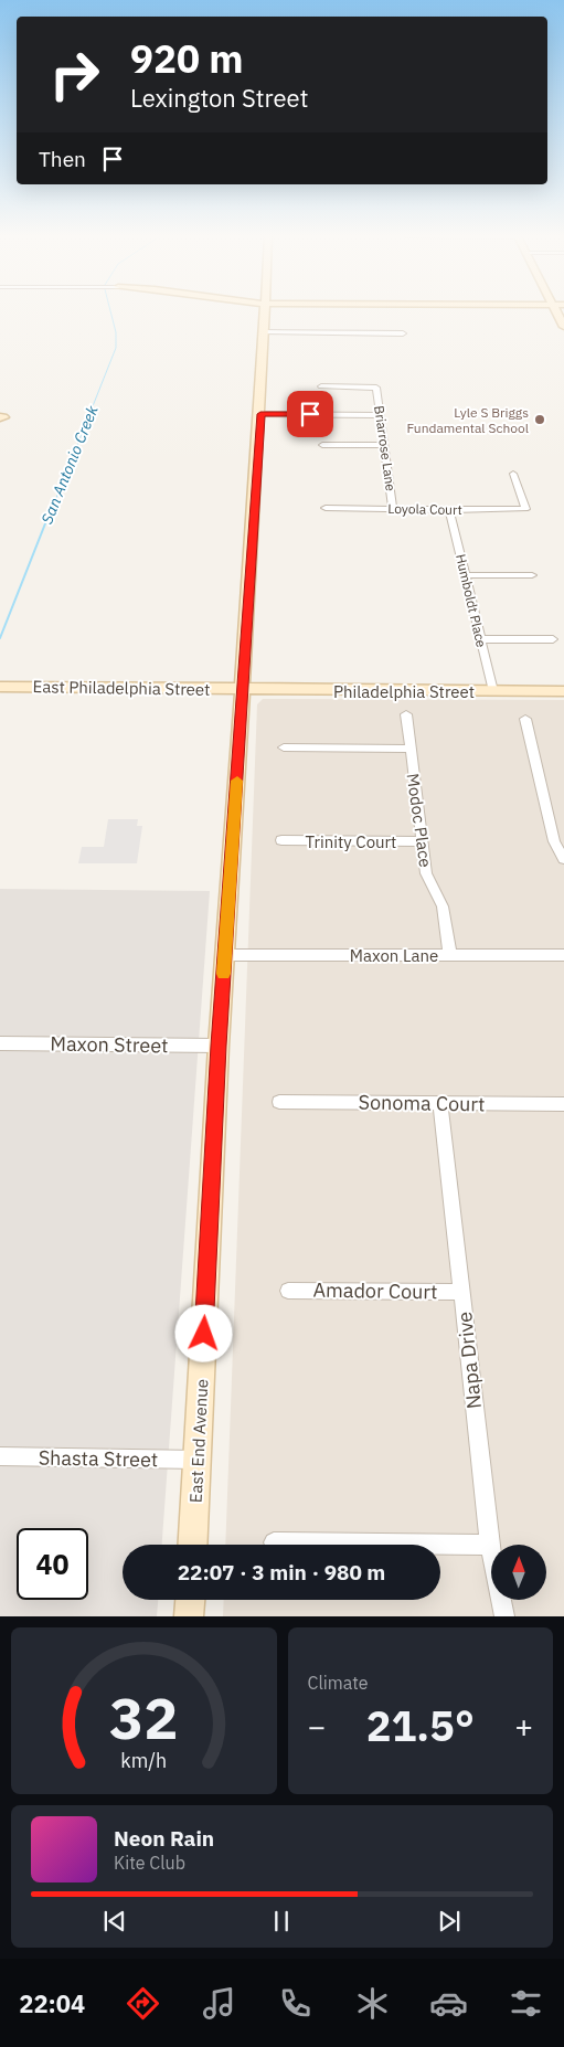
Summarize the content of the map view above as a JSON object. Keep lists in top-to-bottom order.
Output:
{
  "streets": {
    "street": [
      "Briarrose Lane",
      "Loyola Court",
      "Humboldt Place",
      "East Philadelphia Street",
      "Philadelphia Street",
      "Modoc Place",
      "Trinity Court",
      "Maxon Lane",
      "Maxon Street",
      "Sonoma Court",
      "Amador Court",
      "Napa Drive",
      "East End Avenue",
      "Shasta Street"
    ]
  },
  "crossings": [
    ["Briarrose Lane", "Loyola Court"],
    ["Loyola Court", "Humboldt Place"],
    ["Humboldt Place", "Philadelphia Street"],
    ["East Philadelphia Street", "Philadelphia Street"],
    ["East Philadelphia Street", "East End Avenue"],
    ["Philadelphia Street", "East End Avenue"],
    ["Modoc Place", "Trinity Court"],
    ["Modoc Place", "Maxon Lane"],
    ["Maxon Lane", "East End Avenue"],
    ["Maxon Street", "East End Avenue"],
    ["Sonoma Court", "Napa Drive"],
    ["Amador Court", "Napa Drive"],
    ["East End Avenue", "Shasta Street"]
  ],
  "water": ["San Antonio Creek"],
  "places": ["Lyle S Briggs Fundamental School"],
  "north": "top",
  "page": {
    "turn": ["920 m", "Lexington Street"],
    "then": "Then",
    "limit": "40",
    "trip": "22:07 · 3 min · 980 m",
    "tile": "Climate",
    "heat": ["−", "21.5°", "+"],
    "song": ["Neon Rain", "Kite Club"],
    "tabs": "22:04",
    "gauge": ["32", "km/h"]
  }
}
